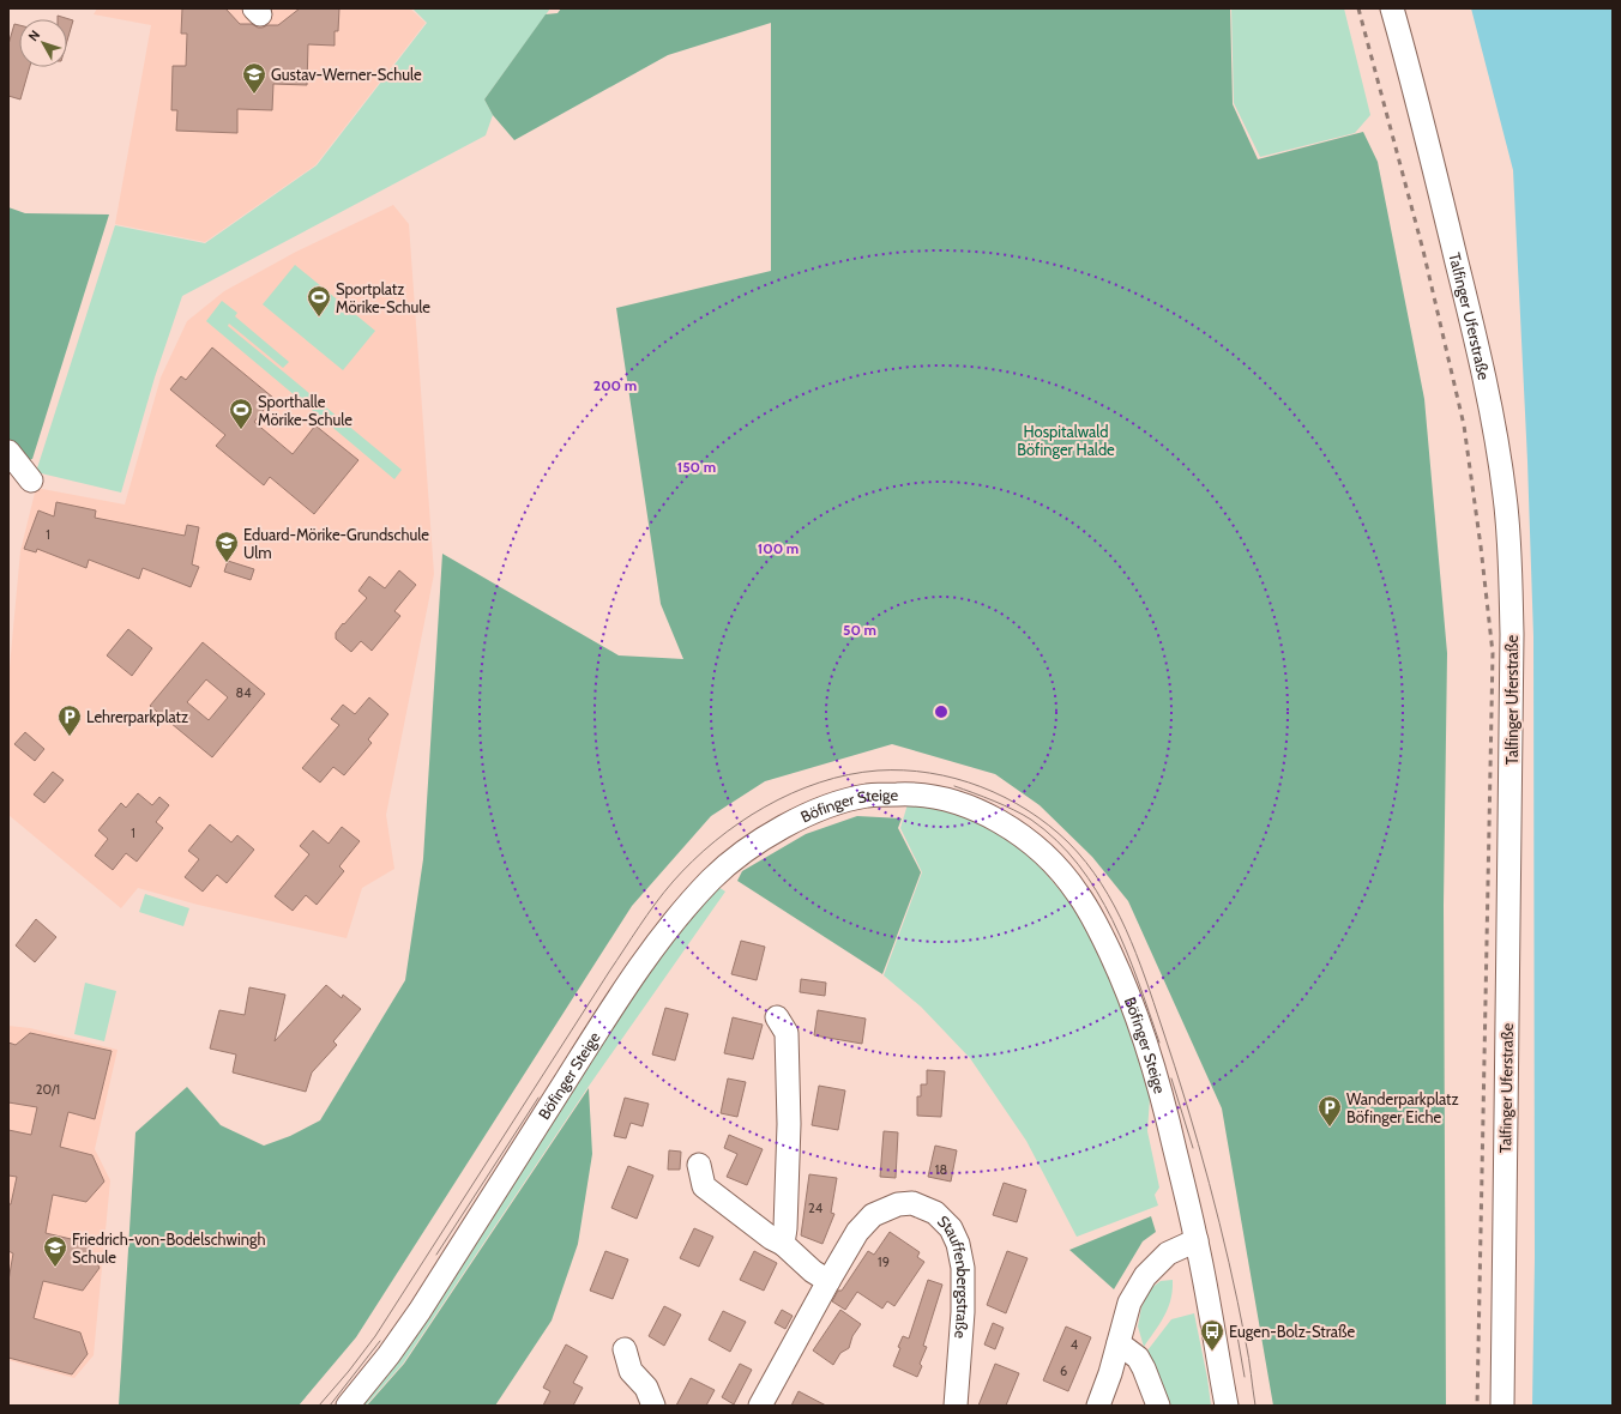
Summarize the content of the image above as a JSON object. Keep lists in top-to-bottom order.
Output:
{
  "streets": {
    "street": ["Talfinger Uferstraße", "Böfinger Steige", "Stauffenbergstraße"]
  },
  "parks": ["Hospitalwald Böfinger Halde"],
  "places": {
    "school or university": ["Gustav-Werner-Schule", "Eduard-Mörike-Grundschule Ulm", "Friedrich-von-Bodelschwingh Schule"],
    "sports": ["Sportplatz Mörike-Schule", "Sporthalle Mörike-Schule"],
    "parking": ["Lehrerparkplatz", "Wanderparkplatz Böfinger Eiche"],
    "bus stop": ["Eugen-Bolz-Straße"]
  },
  "house_numbers": [
    "1",
    "84",
    "1",
    "20/1",
    "18",
    "24",
    "19",
    "4",
    "6"
  ],
  "north": "top left",
  "rings": [
    "200 m",
    "150 m",
    "100 m",
    "50 m"
  ]
}
